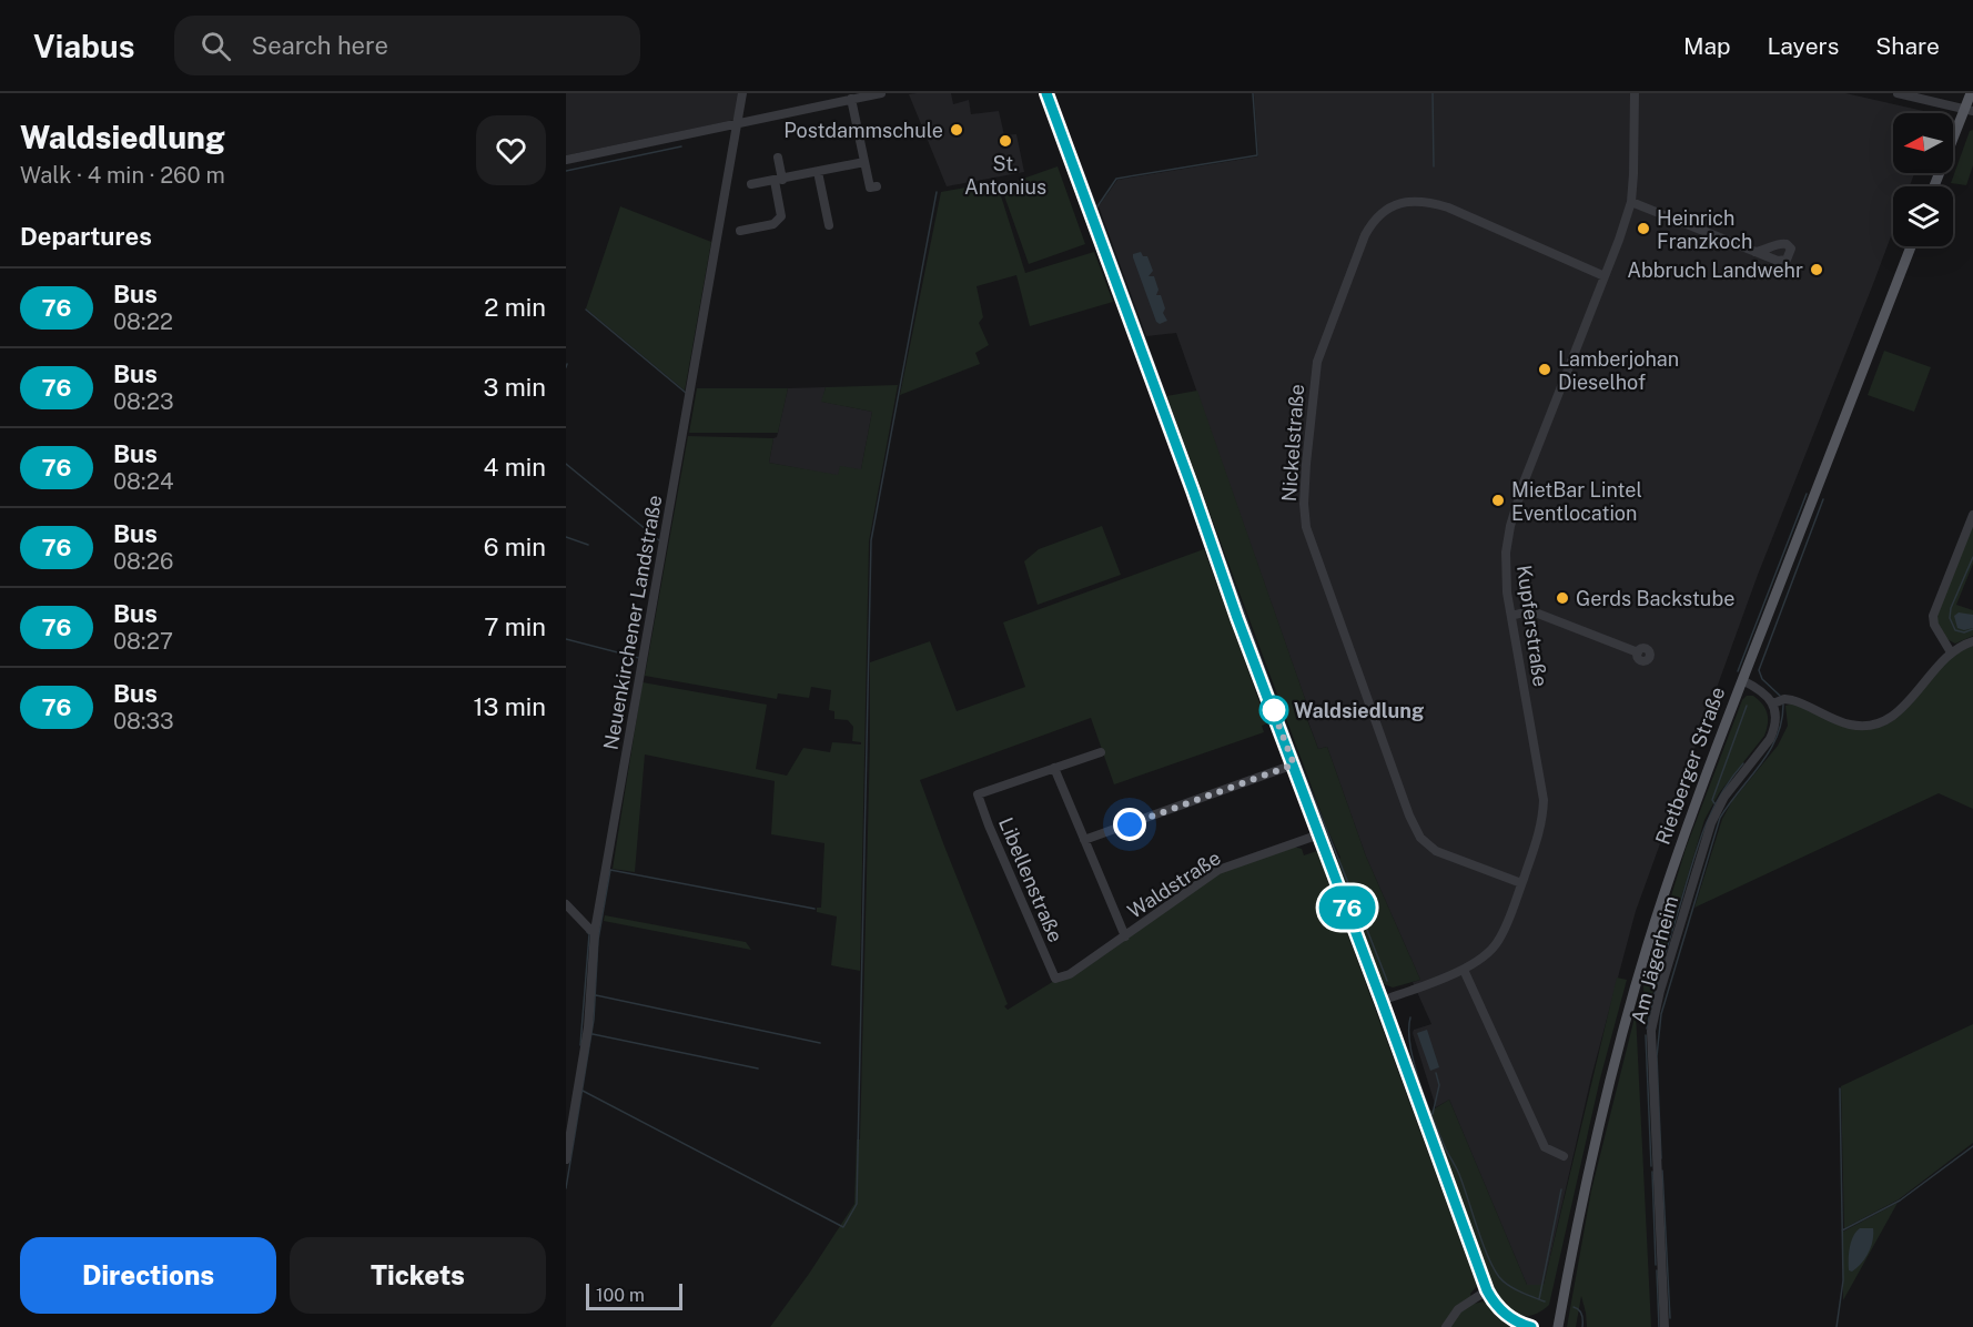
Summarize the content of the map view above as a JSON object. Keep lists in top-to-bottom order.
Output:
{
  "streets": {
    "main road": ["Rietberger Straße"],
    "street": [
      "Nickelstraße",
      "Neuenkirchener Landstraße",
      "Kupferstraße",
      "Libellenstraße",
      "Waldstraße",
      "Am Jägerheim"
    ]
  },
  "crossings": [
    ["Nickelstraße", "Kupferstraße"],
    ["Libellenstraße", "Waldstraße"]
  ],
  "places": [
    "Postdammschule",
    "St. Antonius",
    "Heinrich Franzkoch",
    "Abbruch Landwehr",
    "Lamberjohan Dieselhof",
    "MietBar Lintel Eventlocation",
    "Gerds Backstube",
    "Waldsiedlung"
  ],
  "lines": ["bus line 76"],
  "scale_bar": "100 m",
  "north": "left",
  "page": {
    "header": "Viabus",
    "search": "Search here",
    "nav": ["Map", "Layers", "Share"],
    "heading": [
      ["Waldsiedlung", "Walk · 4 min · 260 m"],
      "Departures"
    ],
    "on_map": "76",
    "list": [
      {
        "mark": "76",
        "name": "Bus",
        "note": "08:22",
        "value": "2 min"
      },
      {
        "mark": "76",
        "name": "Bus",
        "note": "08:23",
        "value": "3 min"
      },
      {
        "mark": "76",
        "name": "Bus",
        "note": "08:24",
        "value": "4 min"
      },
      {
        "mark": "76",
        "name": "Bus",
        "note": "08:26",
        "value": "6 min"
      },
      {
        "mark": "76",
        "name": "Bus",
        "note": "08:27",
        "value": "7 min"
      },
      {
        "mark": "76",
        "name": "Bus",
        "note": "08:33",
        "value": "13 min"
      }
    ],
    "buttons": ["Directions", "Tickets"],
    "scale": "100 m"
  }
}
